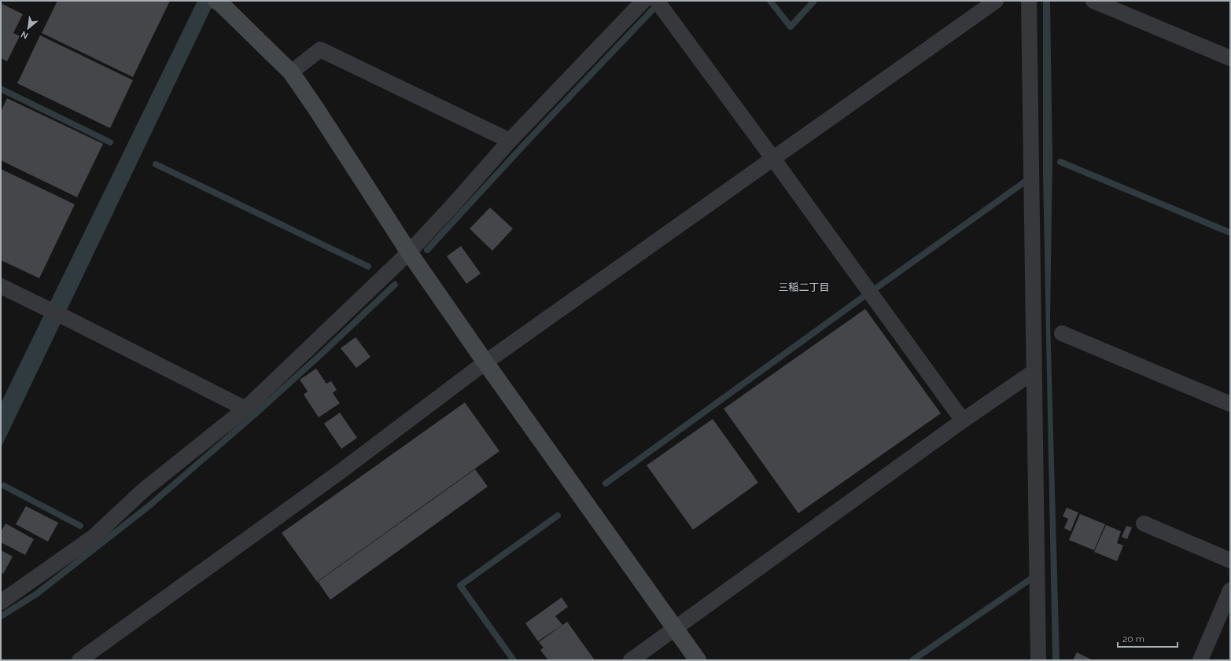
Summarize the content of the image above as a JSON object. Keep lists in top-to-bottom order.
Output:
{
  "districts": ["三稲二丁目"],
  "scale_bar": "20 m",
  "north": "bottom left"
}
